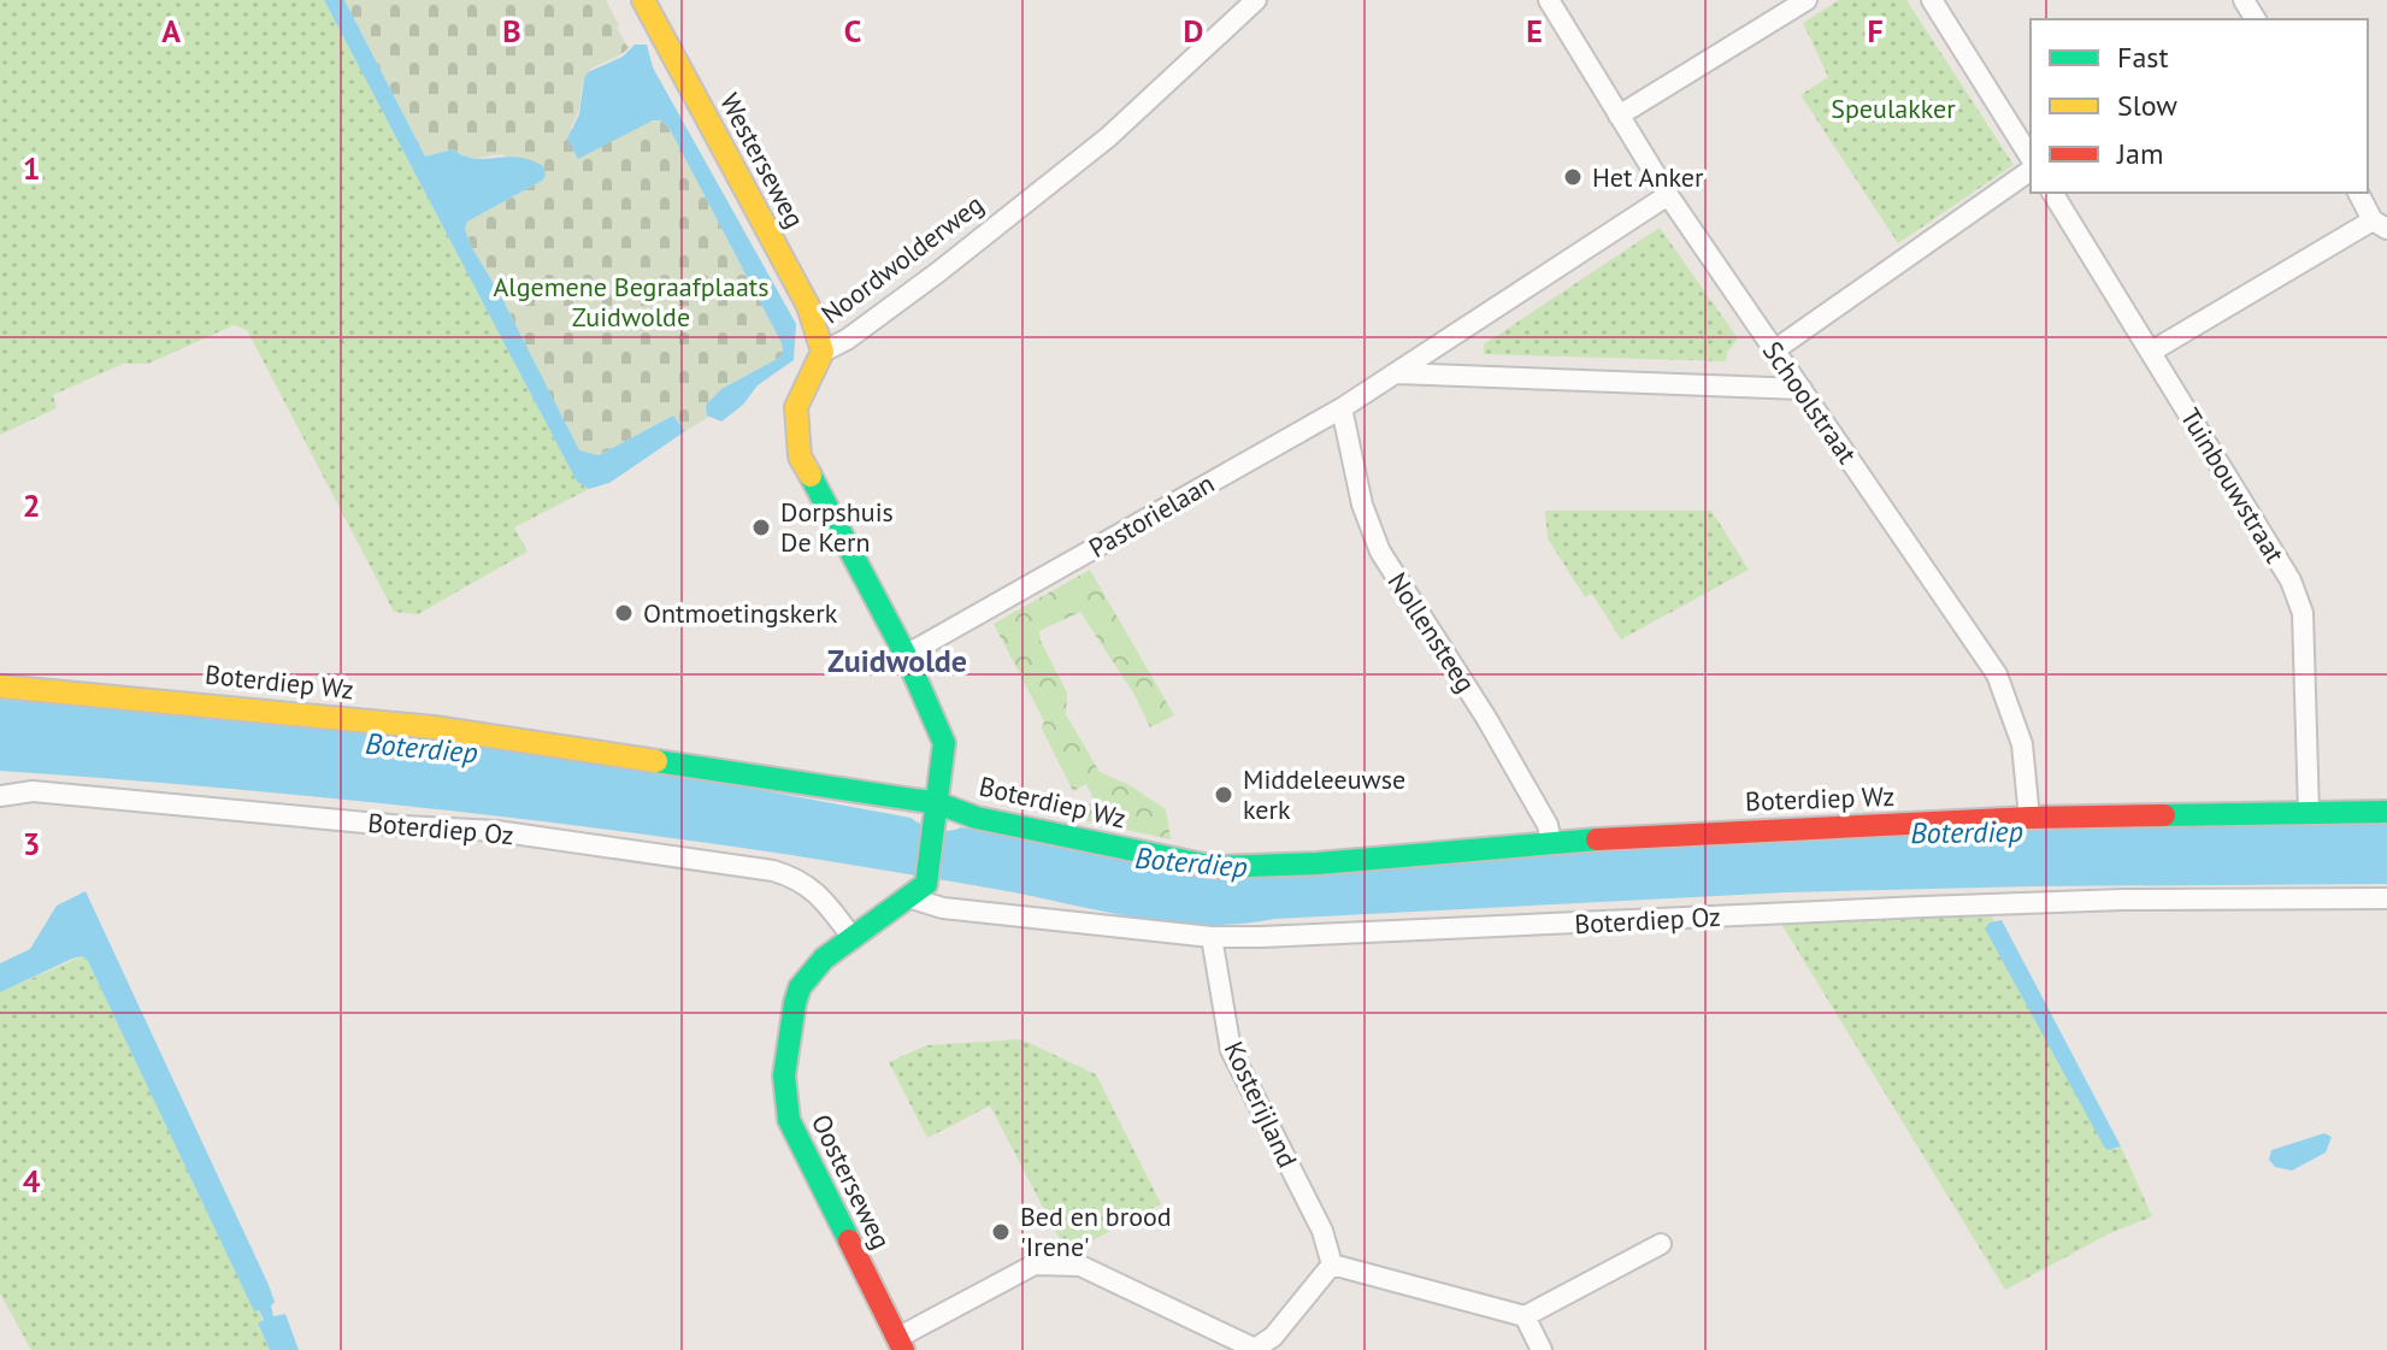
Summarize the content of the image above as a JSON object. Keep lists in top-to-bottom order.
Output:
{
  "streets": {
    "street": [
      "Westerseweg",
      "Noordwolderweg",
      "Schoolstraat",
      "Tuinbouwstraat",
      "Pastorielaan",
      "Nollensteeg",
      "Boterdiep Wz",
      "Boterdiep Oz",
      "Kosterijland",
      "Oosterseweg"
    ]
  },
  "crossings": [
    ["Westerseweg", "Noordwolderweg"],
    ["Noordwolderweg", "Pastorielaan"],
    ["Noordwolderweg", "Boterdiep Wz"],
    ["Schoolstraat", "Pastorielaan"],
    ["Schoolstraat", "Boterdiep Wz"],
    ["Tuinbouwstraat", "Boterdiep Wz"],
    ["Pastorielaan", "Nollensteeg"],
    ["Nollensteeg", "Boterdiep Wz"],
    ["Boterdiep Oz", "Kosterijland"],
    ["Boterdiep Oz", "Oosterseweg"]
  ],
  "districts": ["Zuidwolde"],
  "water": ["Boterdiep"],
  "parks": ["Speulakker", "Algemene Begraafplaats Zuidwolde"],
  "places": [
    "Het Anker",
    "Dorpshuis De Kern",
    "Ontmoetingskerk",
    "Middeleeuwse kerk",
    "Bed en brood 'Irene'"
  ],
  "legend": ["Fast", "Slow", "Jam"],
  "grid": {
    "columns": [
      "A",
      "B",
      "C",
      "D",
      "E",
      "F"
    ],
    "rows": [
      "1",
      "2",
      "3",
      "4"
    ]
  }
}
